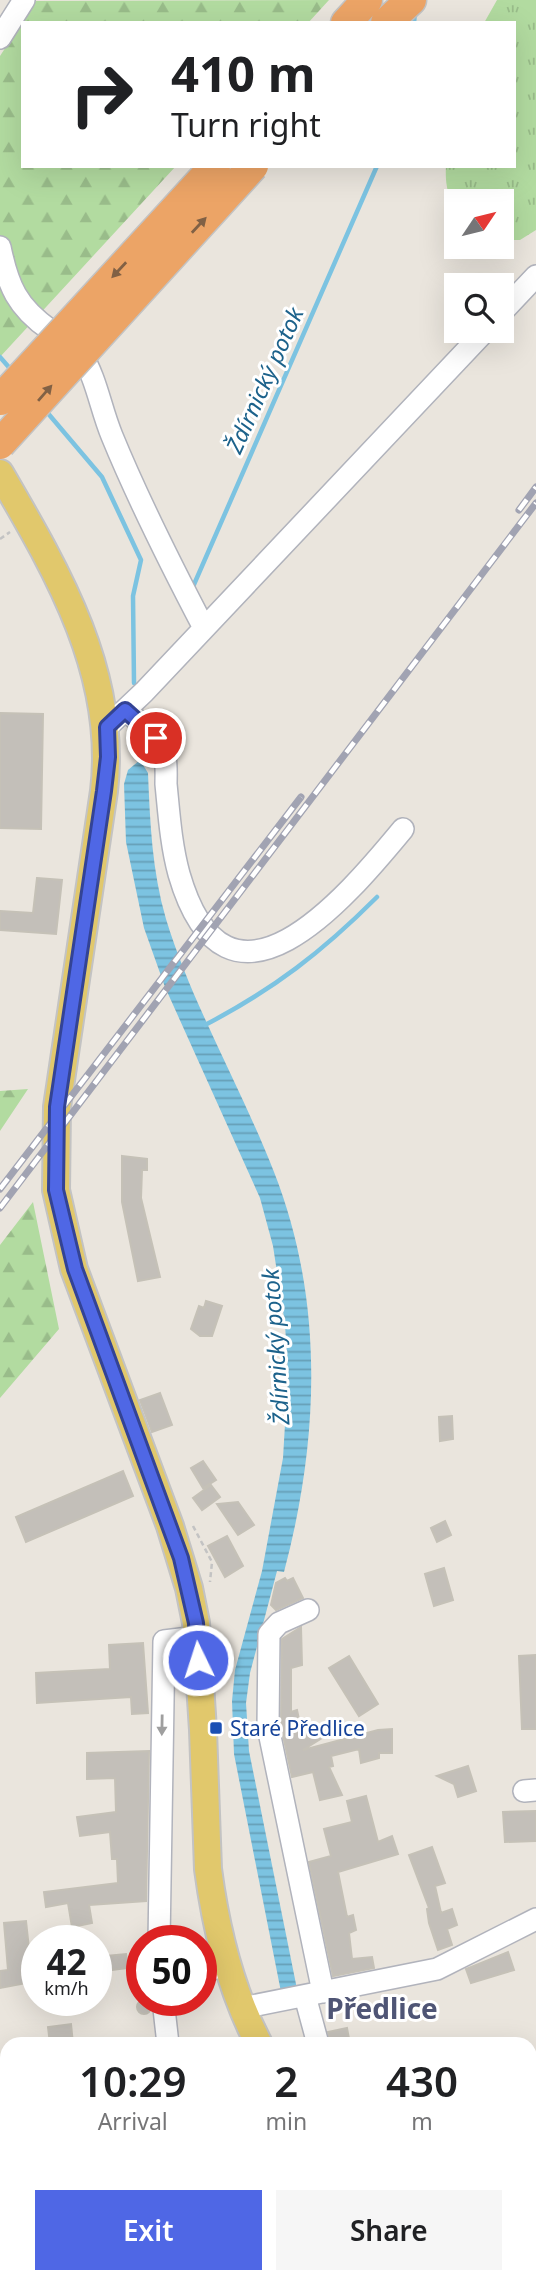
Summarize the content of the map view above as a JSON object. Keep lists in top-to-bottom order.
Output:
{
  "districts": ["Předlice"],
  "water": ["Ždírnický potok"],
  "places": {
    "transit": ["Staré Předlice"]
  },
  "north": "top right",
  "page": {
    "turn": ["410 m", "Turn right"],
    "speed": "42 km/h",
    "limit": "50",
    "eta": [
      "10:29",
      "Arrival",
      "2",
      "min",
      "430",
      "m"
    ],
    "buttons": ["Exit", "Share"]
  }
}
